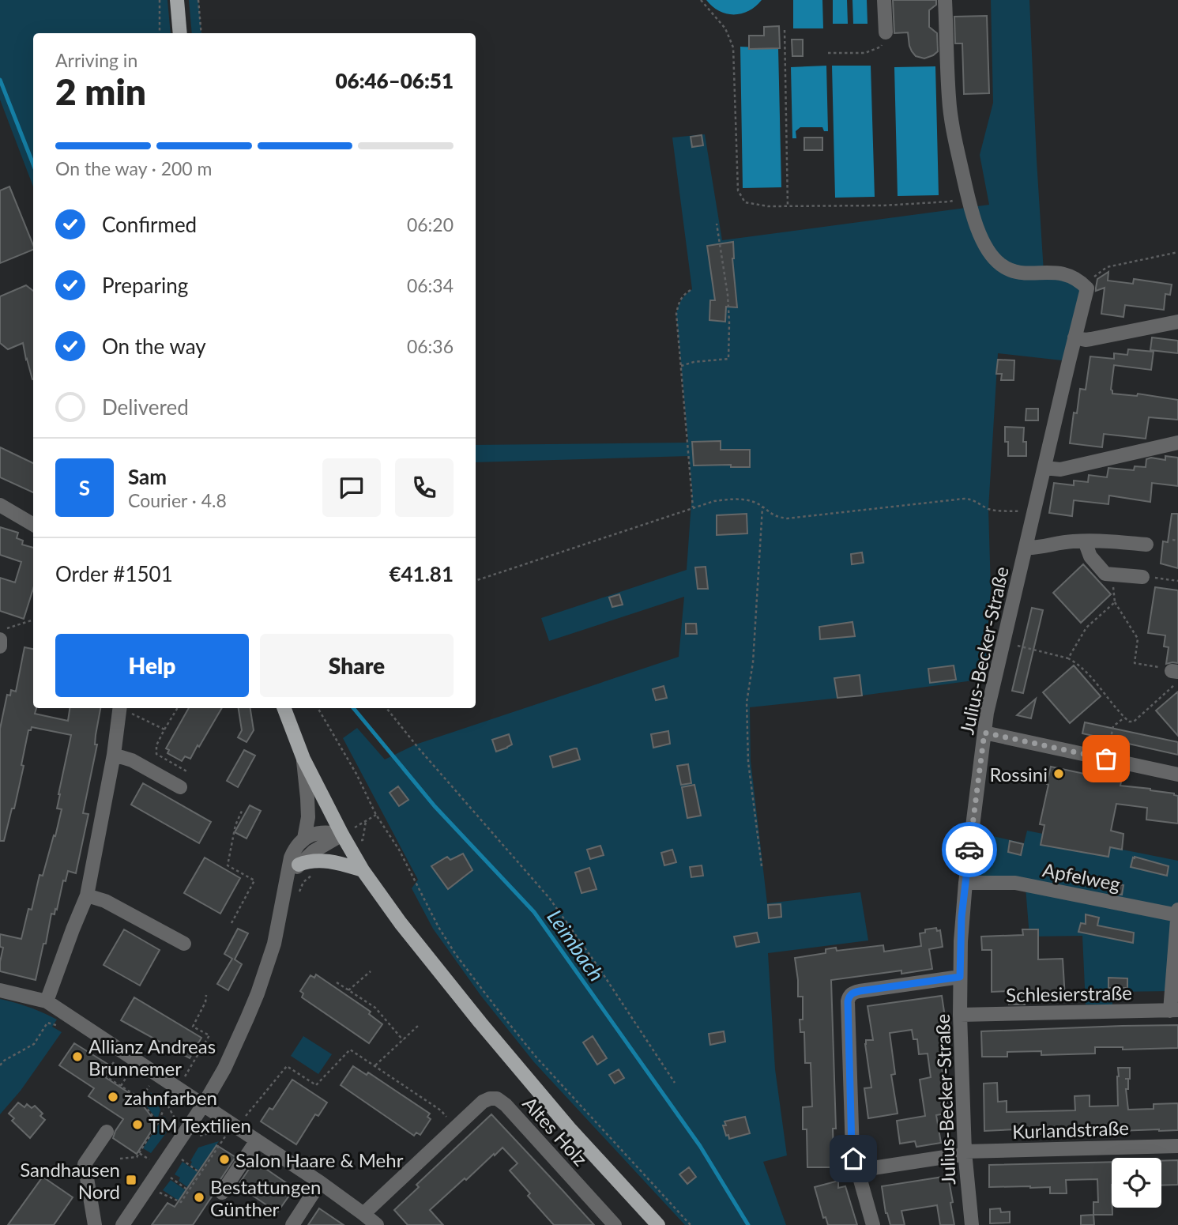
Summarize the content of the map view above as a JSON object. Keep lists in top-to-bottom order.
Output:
{
  "streets": {
    "street": [
      "Julius-Becker-Straße",
      "Apfelweg",
      "Schlesierstraße",
      "Kurlandstraße",
      "Altes Holz"
    ]
  },
  "crossings": [
    ["Julius-Becker-Straße", "Apfelweg"],
    ["Julius-Becker-Straße", "Schlesierstraße"],
    ["Julius-Becker-Straße", "Kurlandstraße"]
  ],
  "water": ["Leimbach"],
  "places": {
    "other": [
      "Rossini",
      "Allianz Andreas Brunnemer",
      "zahnfarben",
      "TM Textilien",
      "Salon Haare & Mehr",
      "Bestattungen Günther"
    ],
    "transit": ["Sandhausen Nord"]
  },
  "page": {
    "heading": ["2 min", "Arriving in", "06:46–06:51"],
    "panel": [
      "Sam",
      "Courier · 4.8",
      "Order #1501",
      "€41.81"
    ],
    "bar": "On the way · 200 m",
    "list": [
      ["Confirmed", "06:20"],
      ["Preparing", "06:34"],
      ["On the way", "06:36"],
      "Delivered"
    ],
    "round": "S",
    "buttons": ["Help", "Share"]
  }
}
